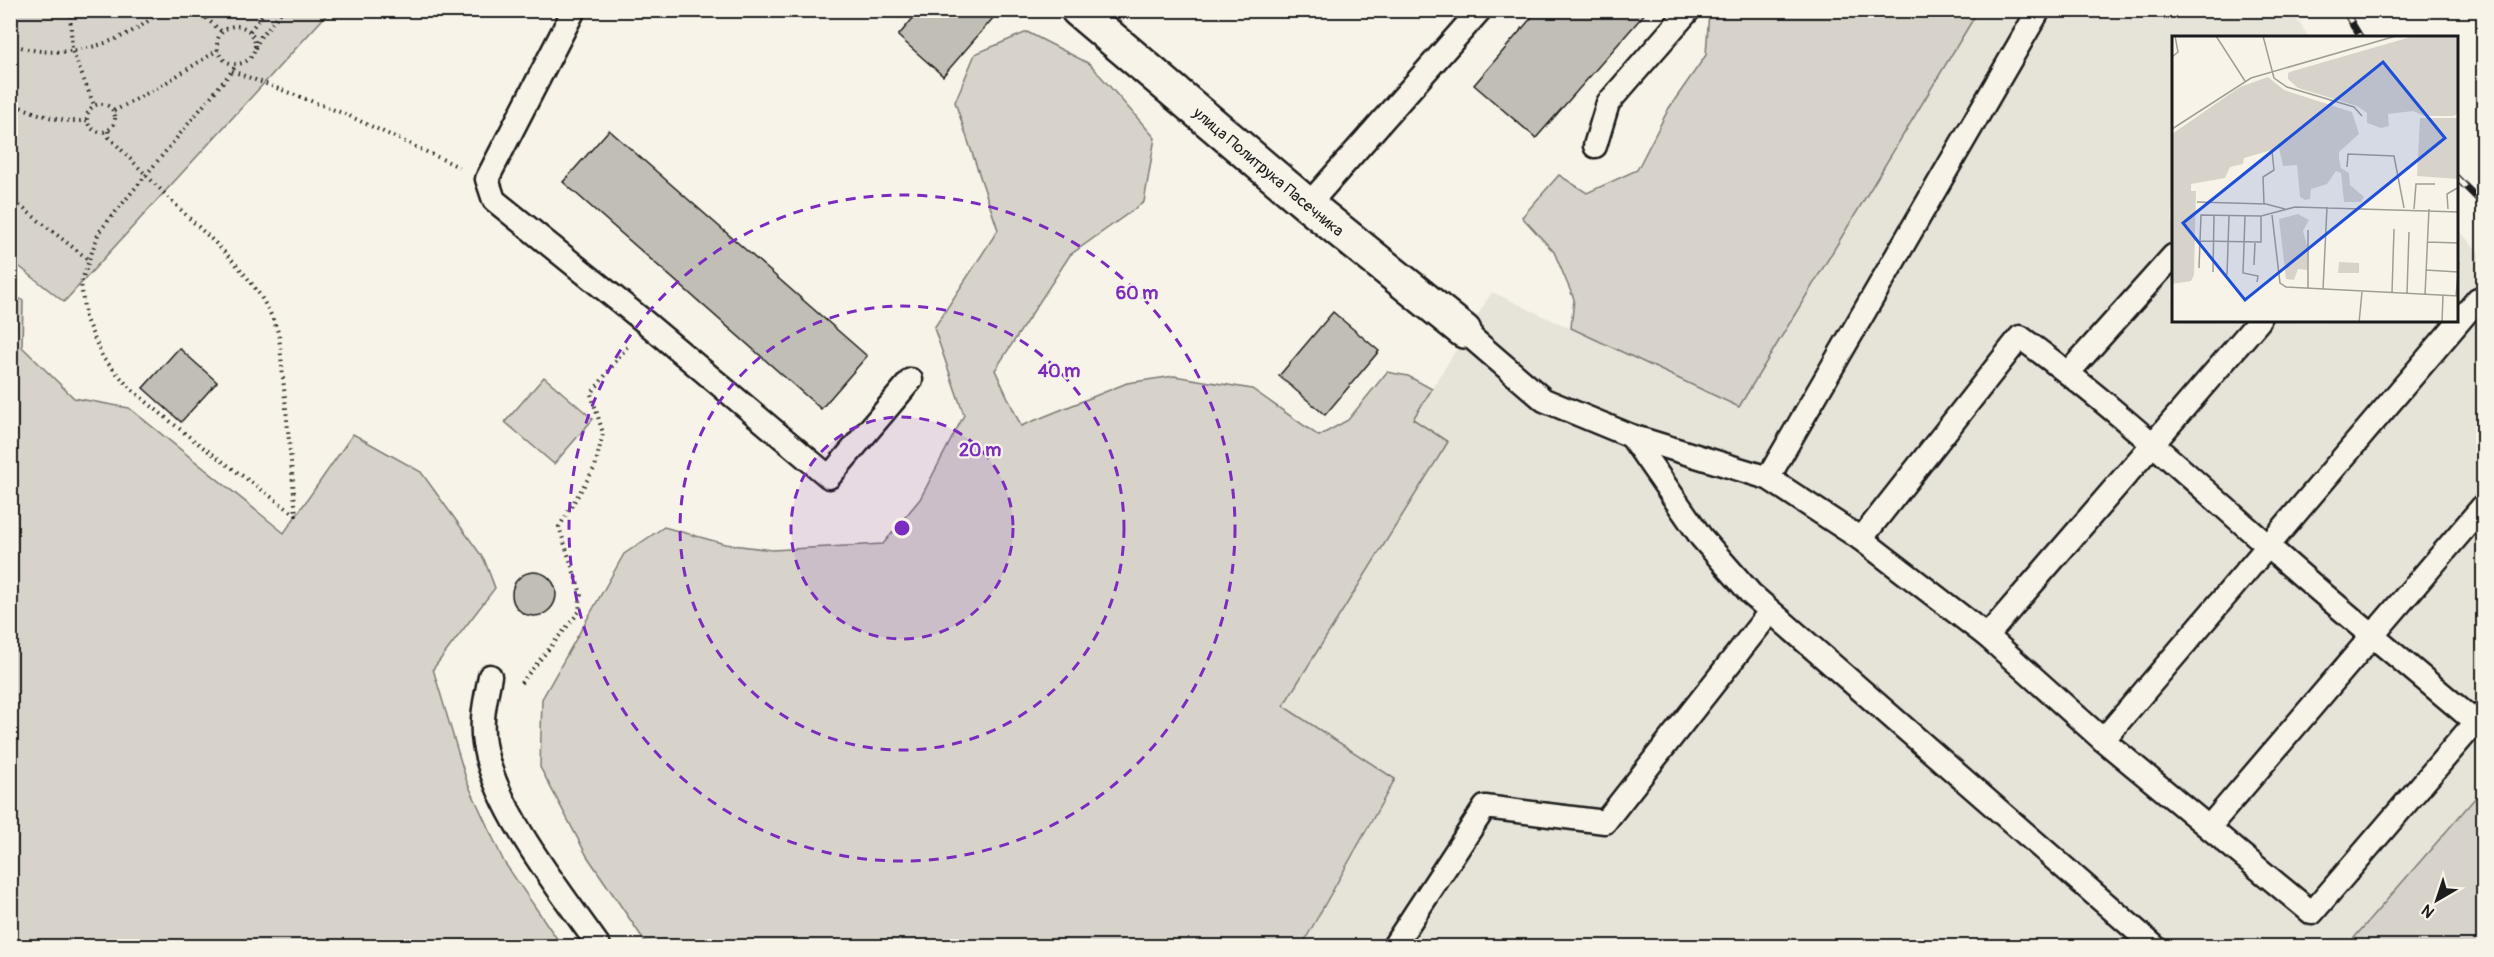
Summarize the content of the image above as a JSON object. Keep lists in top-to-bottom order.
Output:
{
  "streets": {
    "street": ["улица Политрука Пасечника"]
  },
  "north": "bottom left",
  "rings": ["60 m", "40 m", "20 m"]
}
